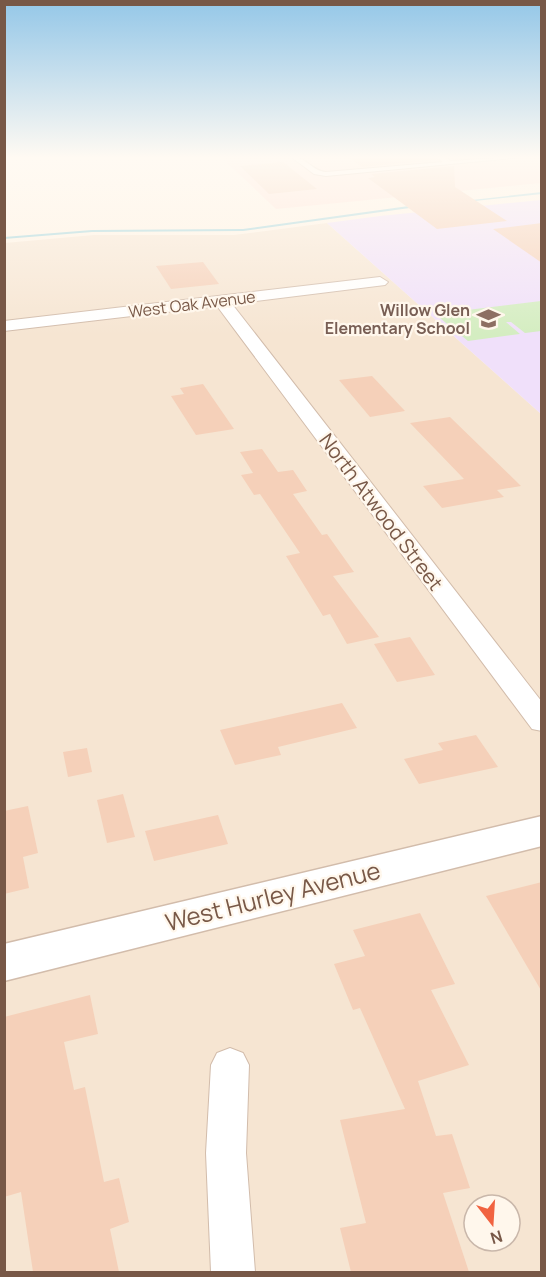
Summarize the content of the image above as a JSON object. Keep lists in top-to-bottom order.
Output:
{
  "streets": {
    "street": ["West Oak Avenue", "North Atwood Street", "West Hurley Avenue"]
  },
  "crossings": [
    ["West Oak Avenue", "North Atwood Street"]
  ],
  "places": {
    "school or university": ["Willow Glen Elementary School"]
  },
  "north": "bottom"
}
